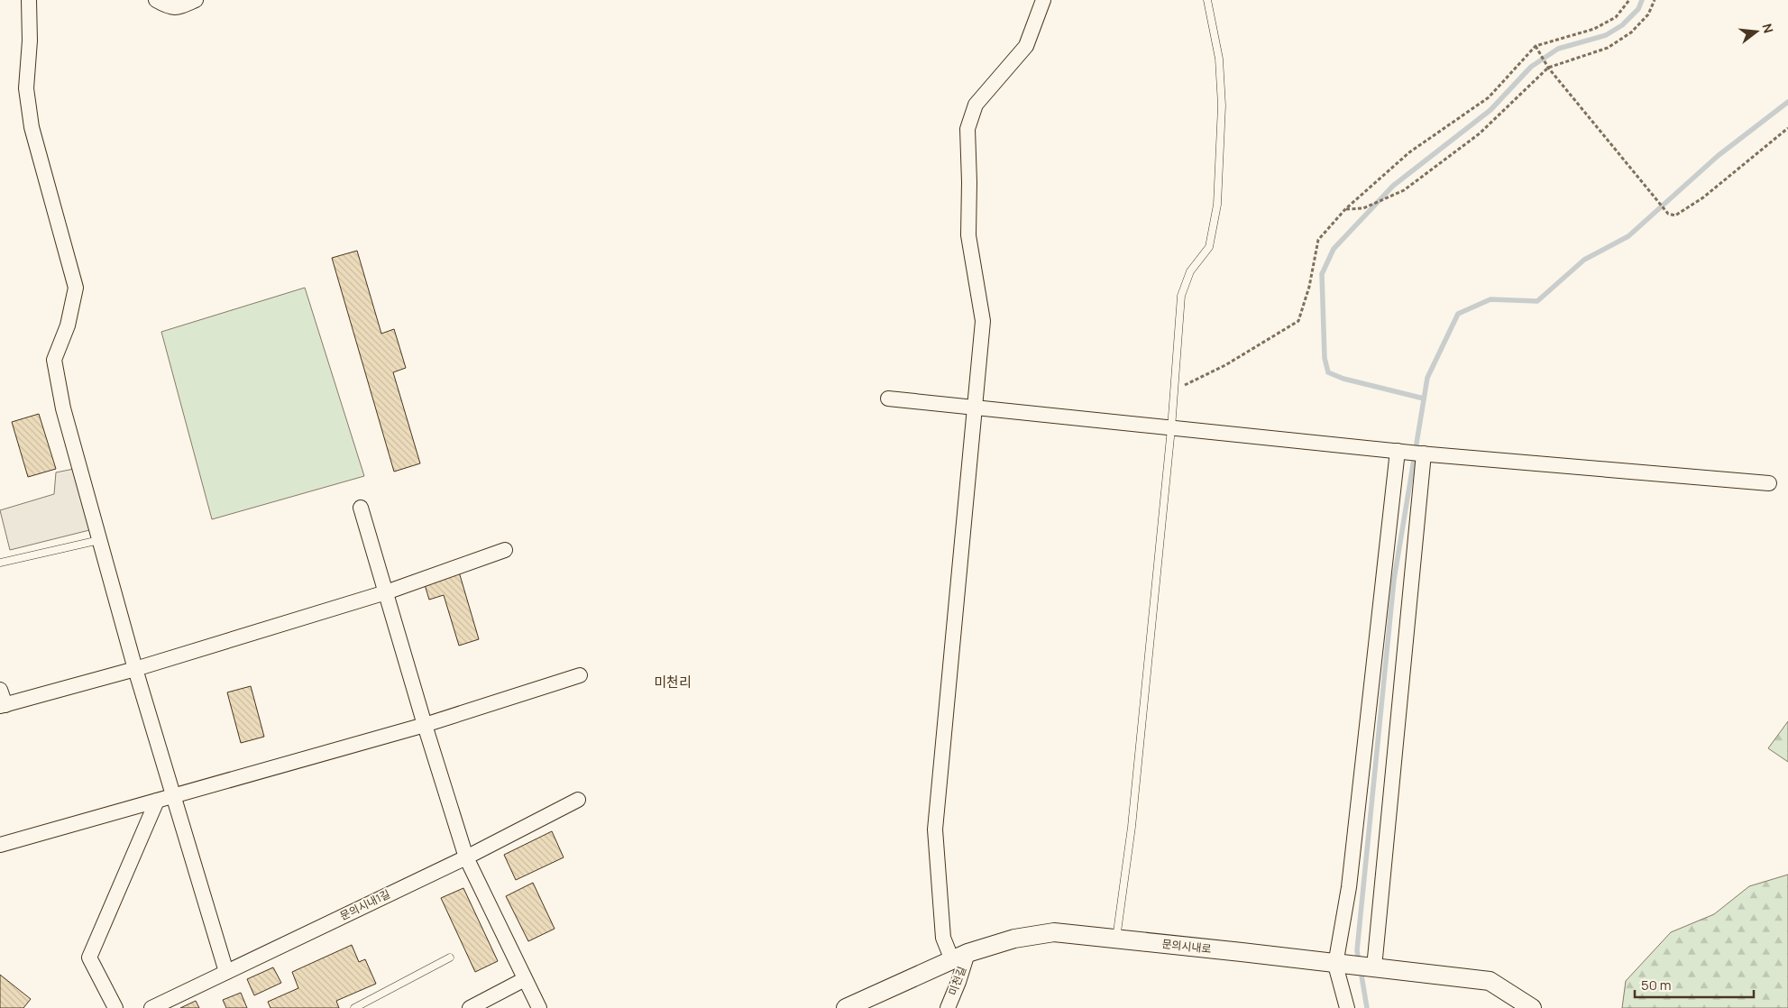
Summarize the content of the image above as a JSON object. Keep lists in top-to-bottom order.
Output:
{
  "streets": {
    "street": ["문의시내1길", "문의시내로", "미천길"]
  },
  "crossings": [
    ["문의시내로", "미천길"]
  ],
  "districts": ["미천리"],
  "scale_bar": "50 m",
  "north": "right"
}
